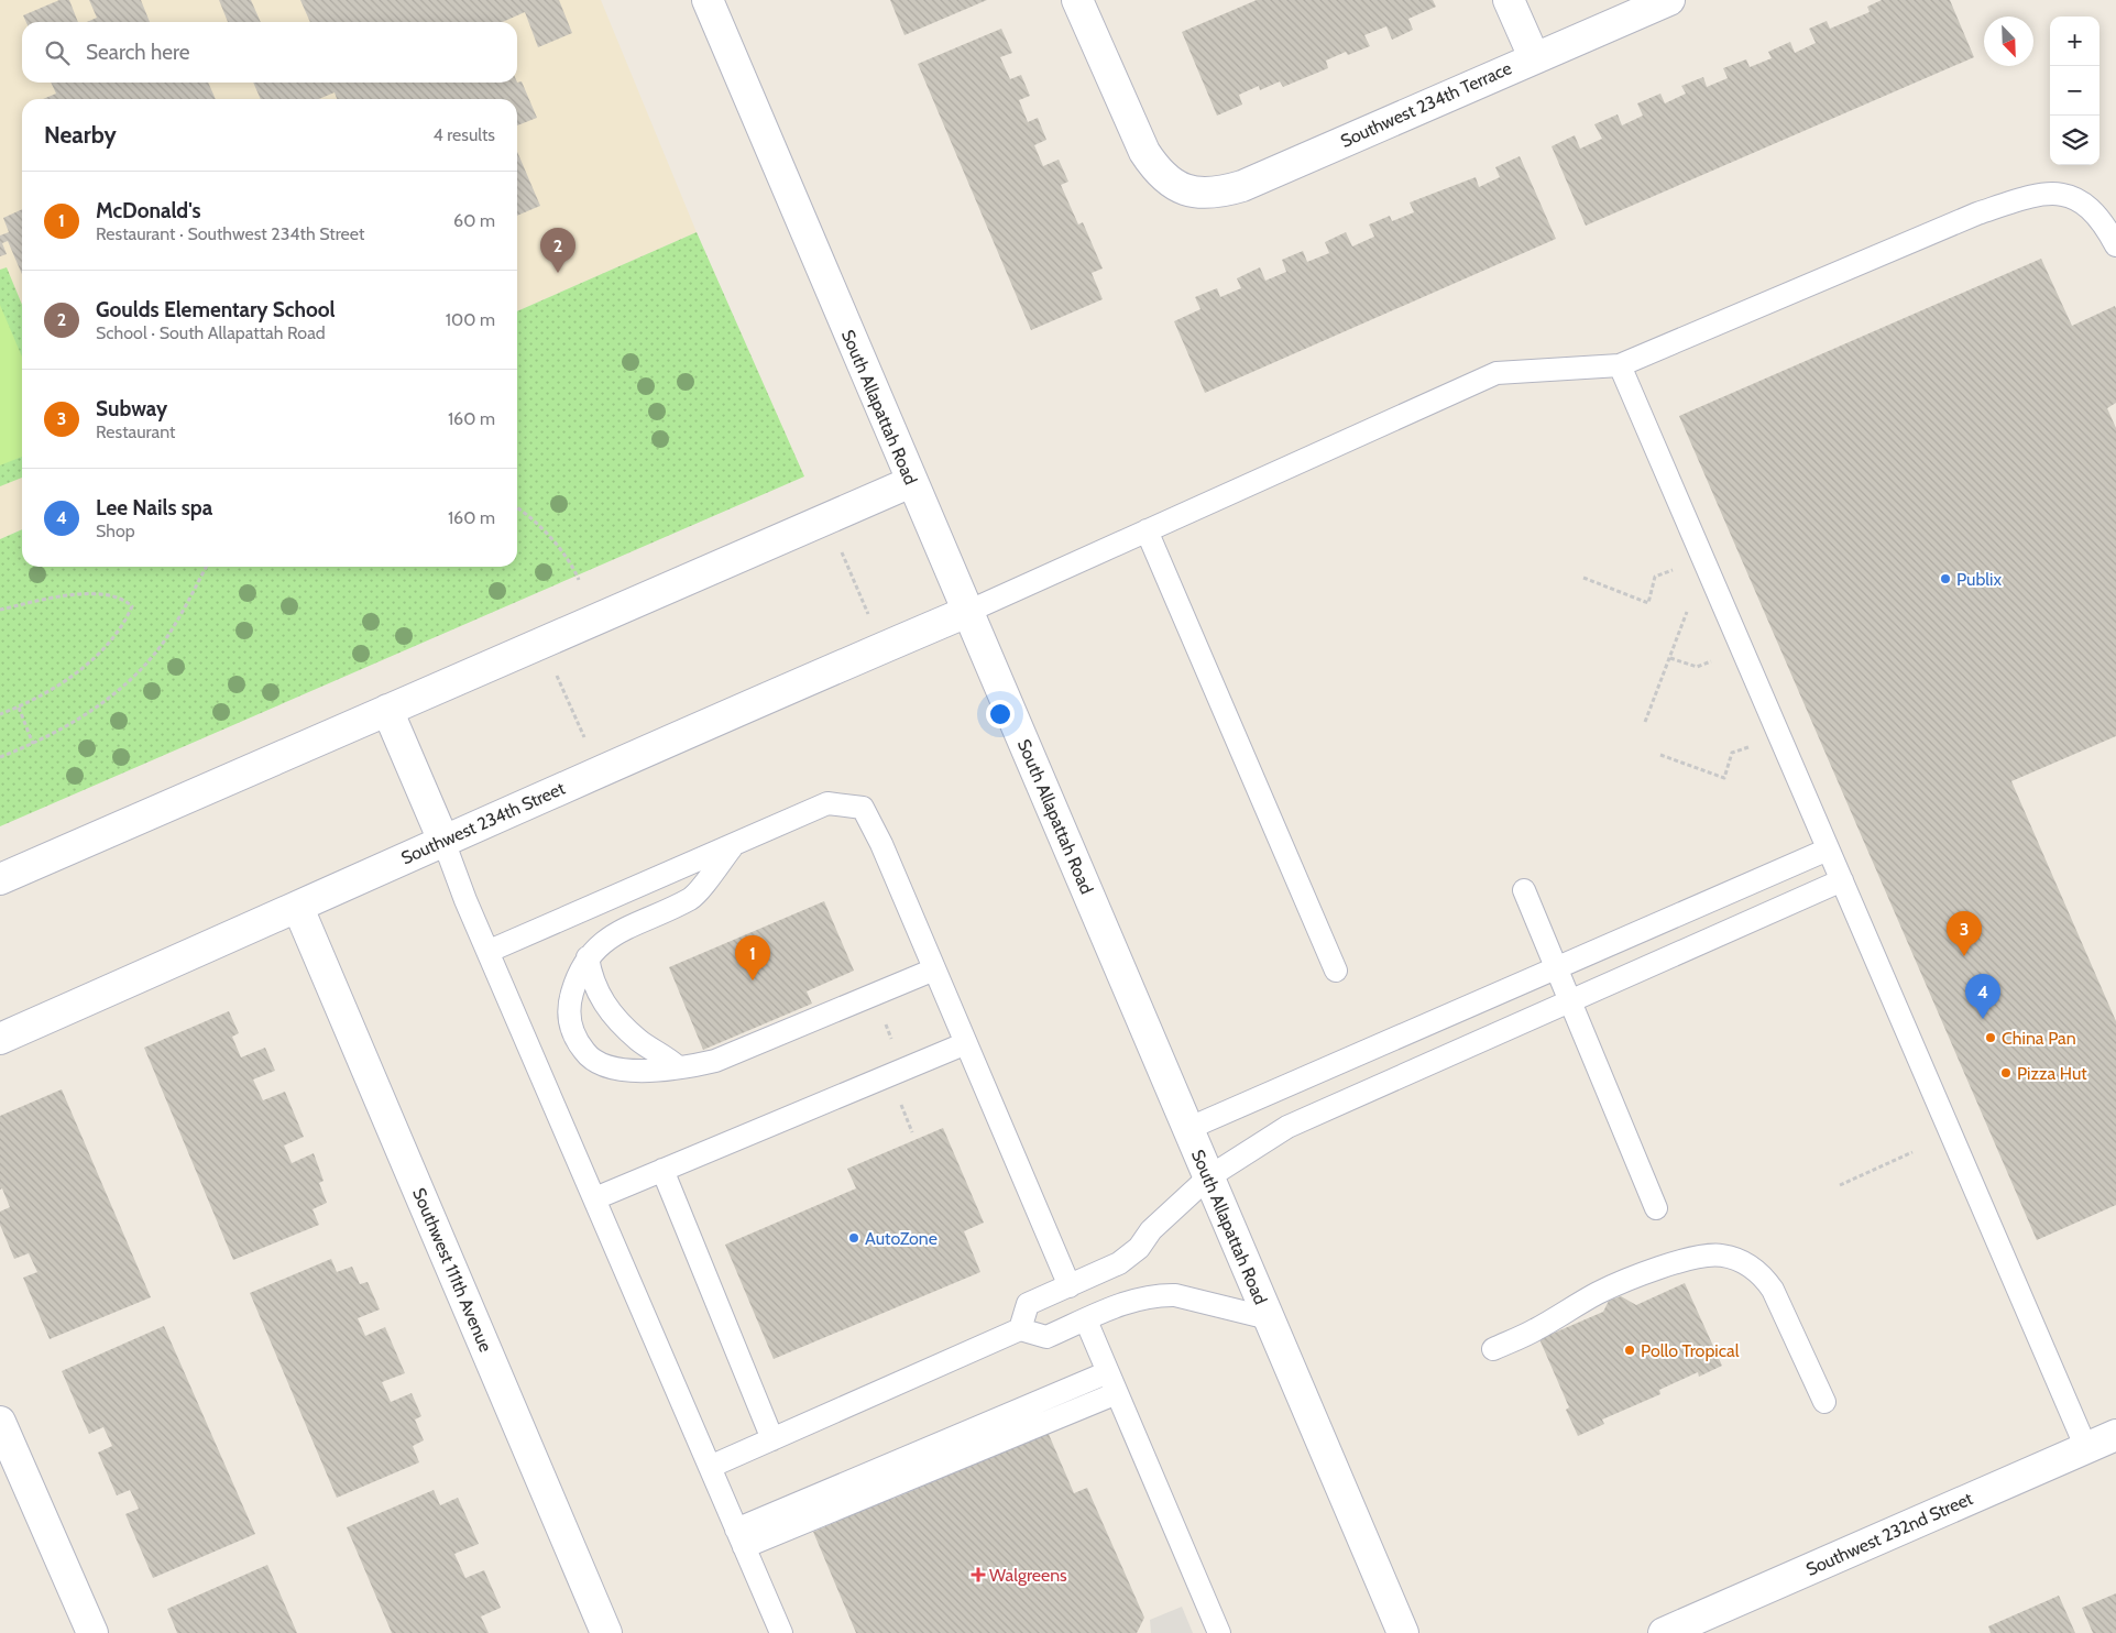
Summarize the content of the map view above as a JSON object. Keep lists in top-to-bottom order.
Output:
{
  "streets": {
    "street": [
      "Southwest 234th Terrace",
      "South Allapattah Road",
      "Southwest 234th Street",
      "Southwest 111th Avenue",
      "Southwest 232nd Street"
    ]
  },
  "crossings": [
    ["South Allapattah Road", "Southwest 234th Street"],
    ["Southwest 234th Street", "Southwest 111th Avenue"]
  ],
  "places": {
    "other": [
      "Publix",
      "China Pan",
      "Pizza Hut",
      "AutoZone",
      "Pollo Tropical"
    ],
    "health": ["Walgreens"]
  },
  "north": "bottom right",
  "page": {
    "map_buttons": ["+", "−"],
    "search": "Search here",
    "heading": ["Nearby", "4 results"],
    "list": [
      {
        "mark": "1",
        "name": "McDonald's",
        "note": "Restaurant · Southwest 234th Street",
        "value": "60 m"
      },
      {
        "mark": "2",
        "name": "Goulds Elementary School",
        "note": "School · South Allapattah Road",
        "value": "100 m"
      },
      {
        "mark": "3",
        "name": "Subway",
        "note": "Restaurant",
        "value": "160 m"
      },
      {
        "mark": "4",
        "name": "Lee Nails spa",
        "note": "Shop",
        "value": "160 m"
      }
    ],
    "pins": [
      "2",
      "3",
      "1",
      "4"
    ]
  }
}
